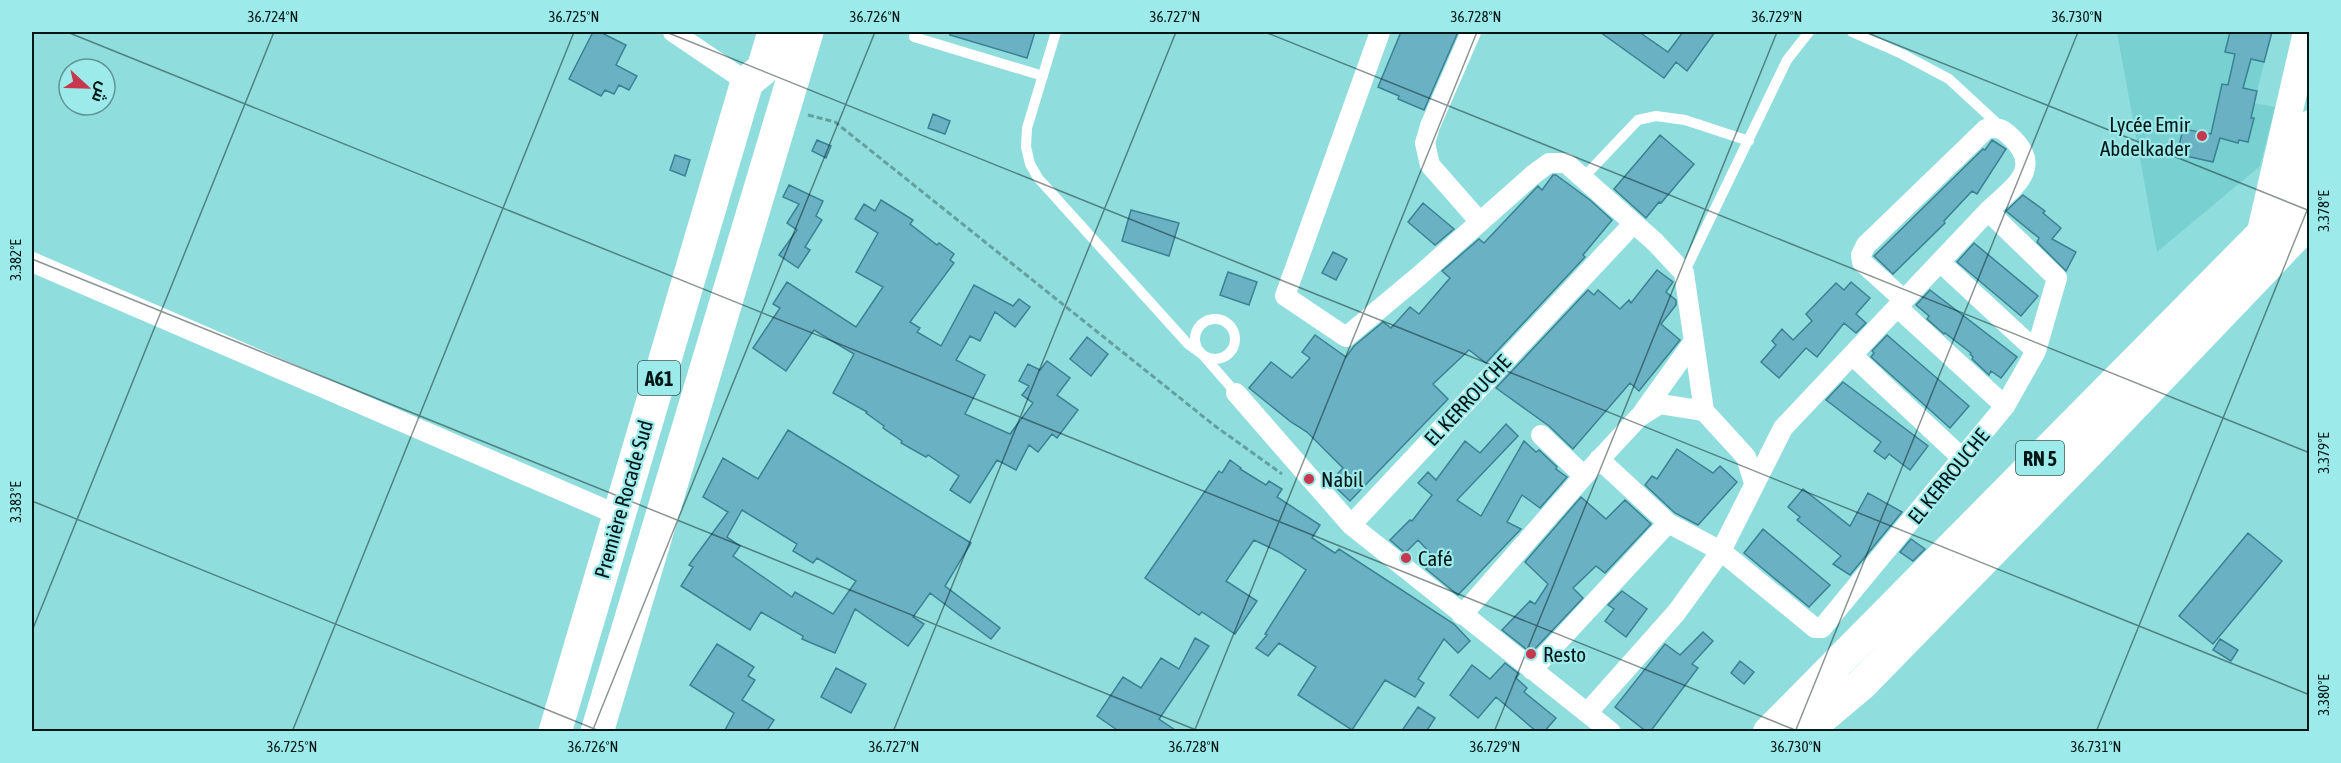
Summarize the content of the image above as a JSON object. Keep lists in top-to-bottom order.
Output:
{
  "streets": {
    "highway": ["A61", "Première Rocade Sud"],
    "main road": ["RN 5"],
    "street": ["EL KERROUCHE"]
  },
  "places": [
    "Lycée Emir Abdelkader",
    "Nabil",
    "Café",
    "Resto"
  ],
  "north": "right",
  "coordinates": [
    "36.724°N",
    "36.725°N",
    "36.726°N",
    "36.727°N",
    "36.728°N",
    "36.729°N",
    "36.730°N",
    "3.378°E",
    "3.382°E",
    "3.379°E",
    "3.383°E",
    "3.380°E",
    "36.731°N"
  ]
}
